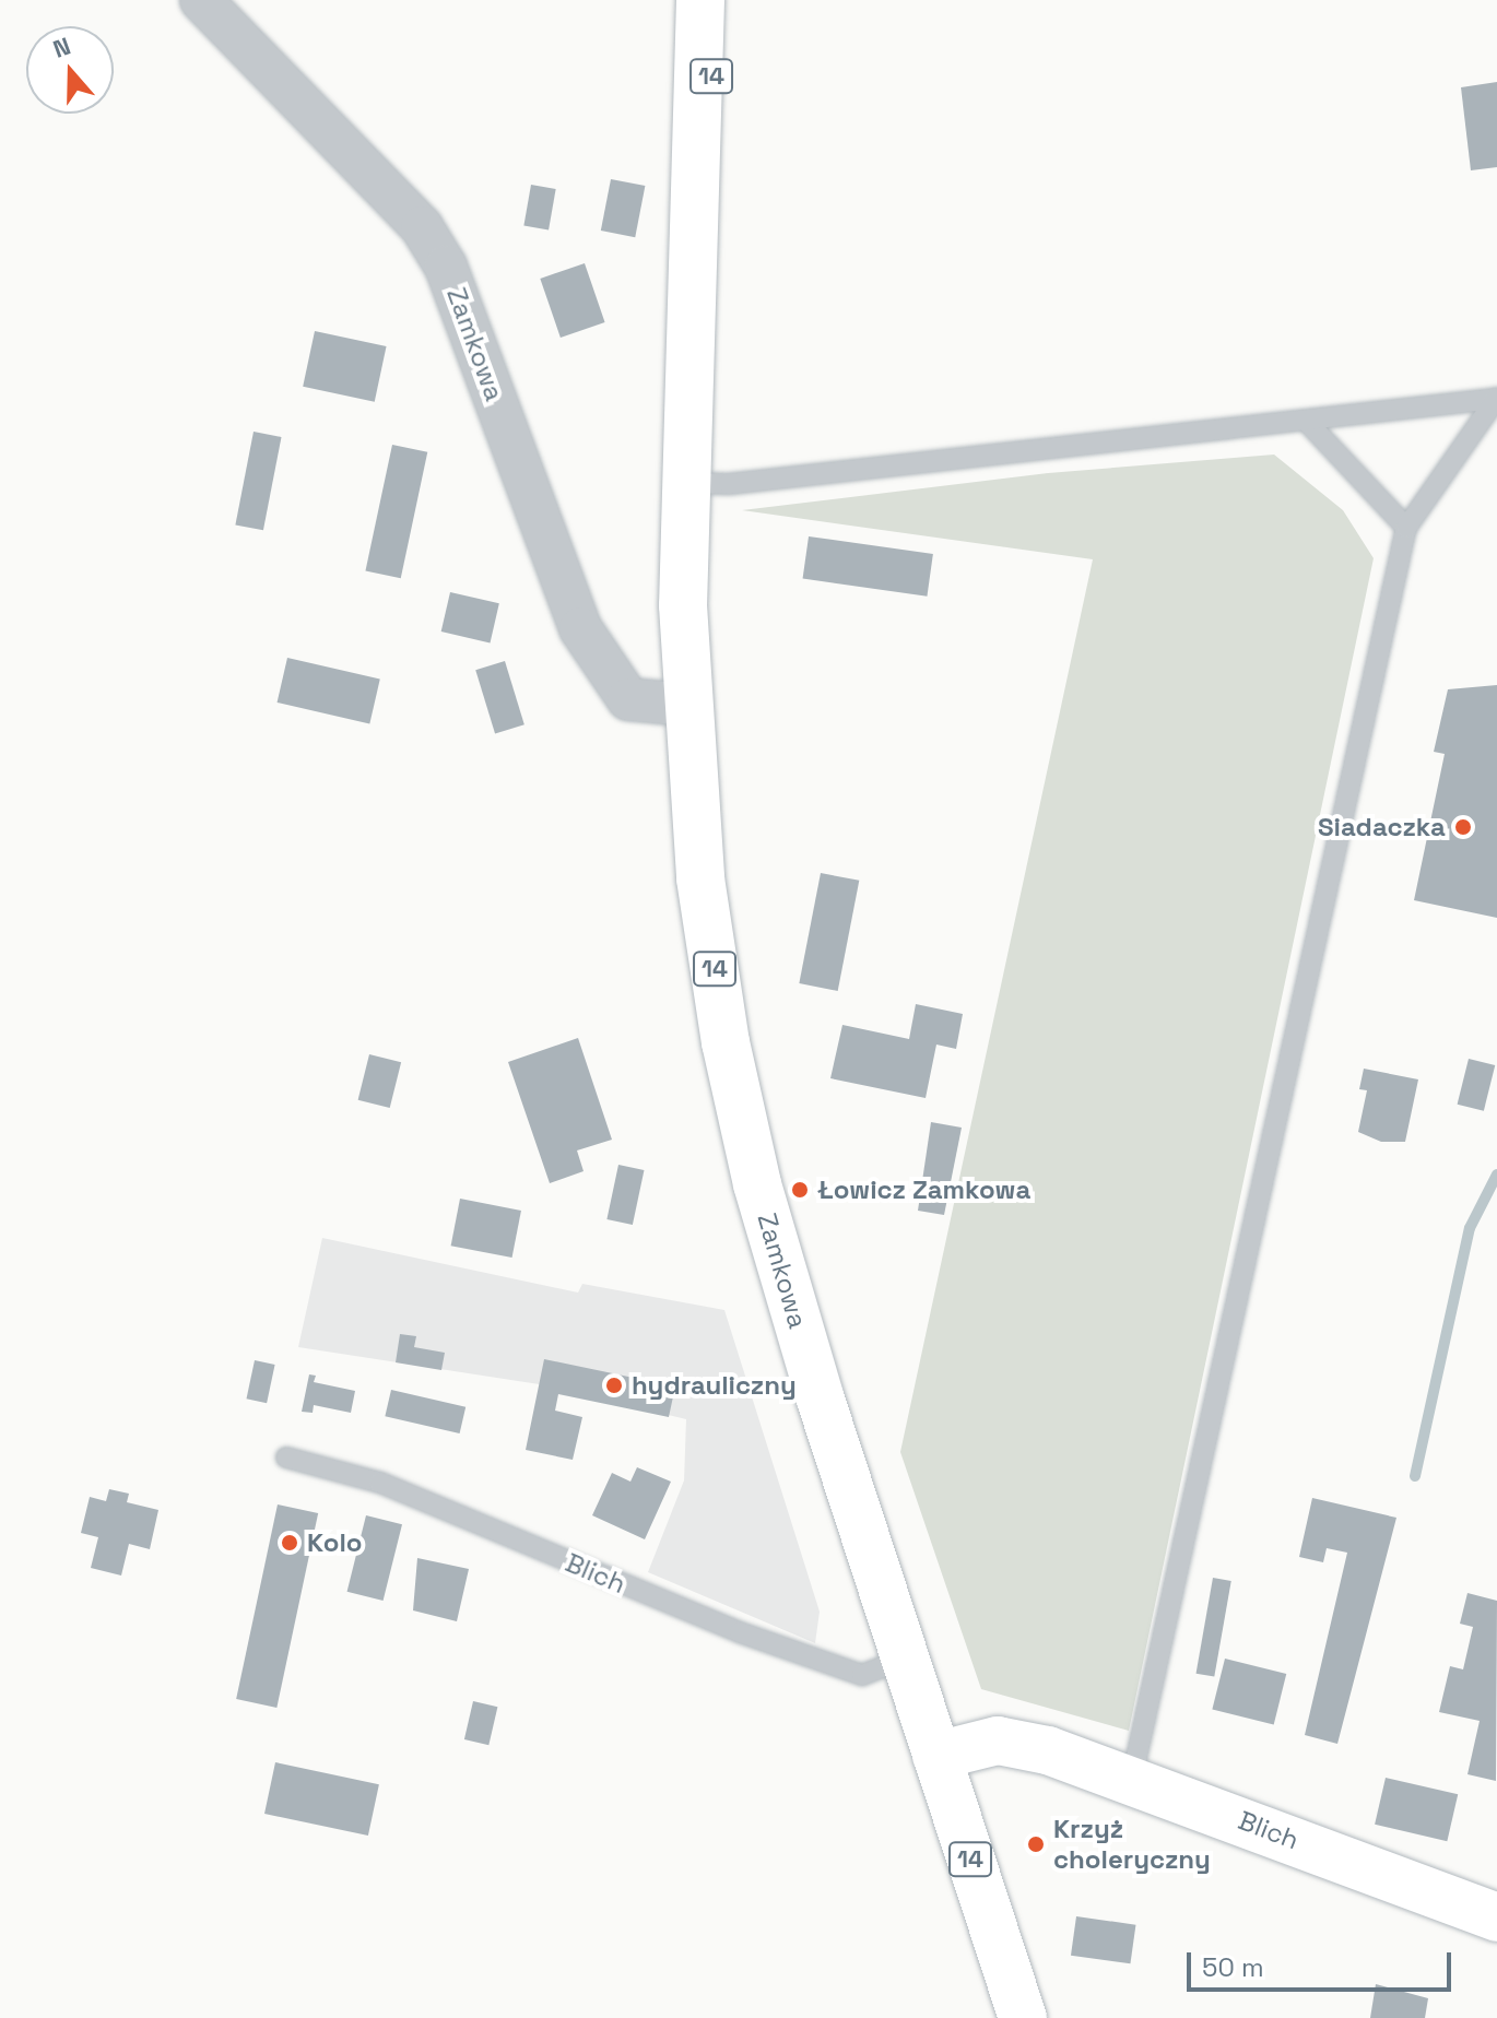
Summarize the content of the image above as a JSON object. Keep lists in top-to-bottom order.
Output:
{
  "streets": {
    "main road": ["14", "Zamkowa", "Blich"]
  },
  "crossings": [
    ["Zamkowa", "Blich"]
  ],
  "places": [
    "Siadaczka",
    "Łowicz Zamkowa",
    "hydrauliczny",
    "Kolo",
    "Krzyż choleryczny"
  ],
  "scale_bar": "50 m",
  "north": "top"
}
